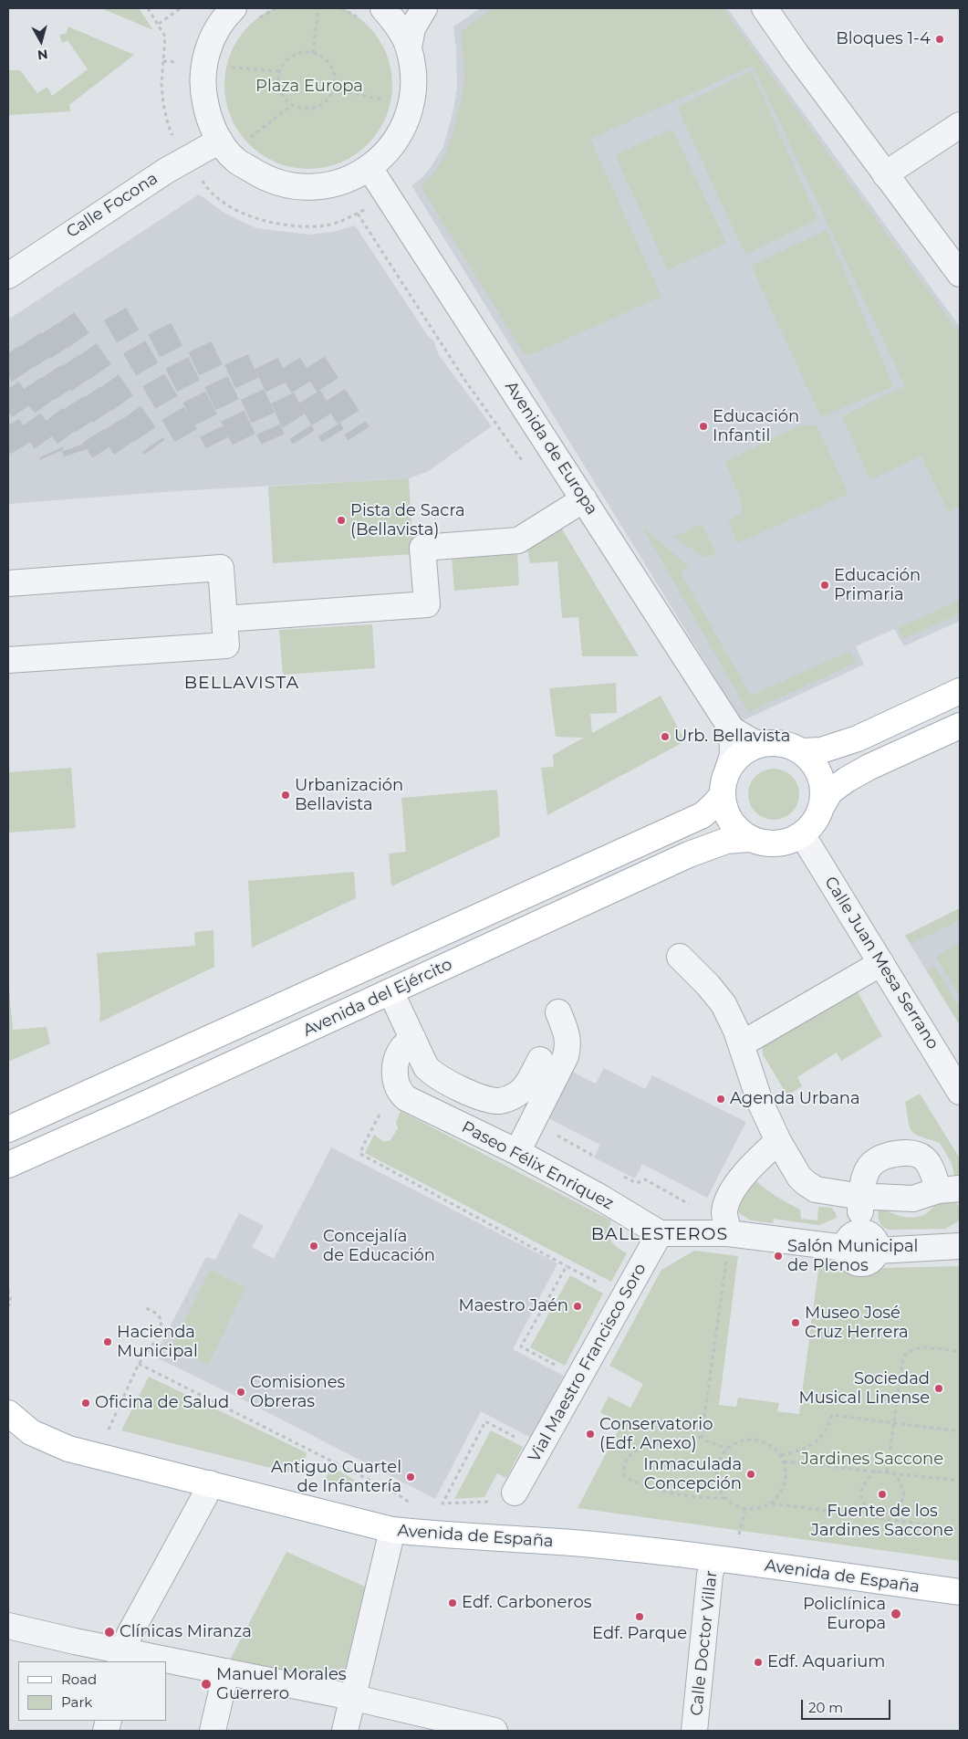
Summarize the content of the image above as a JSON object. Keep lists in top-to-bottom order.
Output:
{
  "streets": {
    "main road": ["Avenida del Ejército", "Avenida de España"],
    "street": [
      "Calle Focona",
      "Avenida de Europa",
      "Calle Juan Mesa Serrano",
      "Paseo Félix Enriquez",
      "Vial Maestro Francisco Soro",
      "Calle Doctor Villar"
    ]
  },
  "crossings": [
    ["Avenida de Europa", "Calle Juan Mesa Serrano"],
    ["Avenida de Europa", "Avenida del Ejército"],
    ["Calle Juan Mesa Serrano", "Avenida del Ejército"],
    ["Paseo Félix Enriquez", "Vial Maestro Francisco Soro"],
    ["Avenida de España", "Calle Doctor Villar"]
  ],
  "districts": ["BELLAVISTA", "BALLESTEROS"],
  "parks": ["Plaza Europa", "Jardines Saccone"],
  "places": [
    "Bloques 1-4",
    "Educación Infantil",
    "Pista de Sacra (Bellavista)",
    "Educación Primaria",
    "Urb. Bellavista",
    "Urbanización Bellavista",
    "Agenda Urbana",
    "Concejalía de Educación",
    "Salón Municipal de Plenos",
    "Maestro Jaén",
    "Museo José Cruz Herrera",
    "Hacienda Municipal",
    "Sociedad Musical Linense",
    "Comisiones Obreras",
    "Oficina de Salud",
    "Conservatorio (Edf. Anexo)",
    "Inmaculada Concepción",
    "Antiguo Cuartel de Infantería",
    "Fuente de los Jardines Saccone",
    "Edf. Carboneros",
    "Policlínica Europa",
    "Edf. Parque",
    "Clínicas Miranza",
    "Edf. Aquarium",
    "Manuel Morales Guerrero"
  ],
  "legend": ["Road", "Park"],
  "scale_bar": "20 m",
  "north": "bottom"
}
